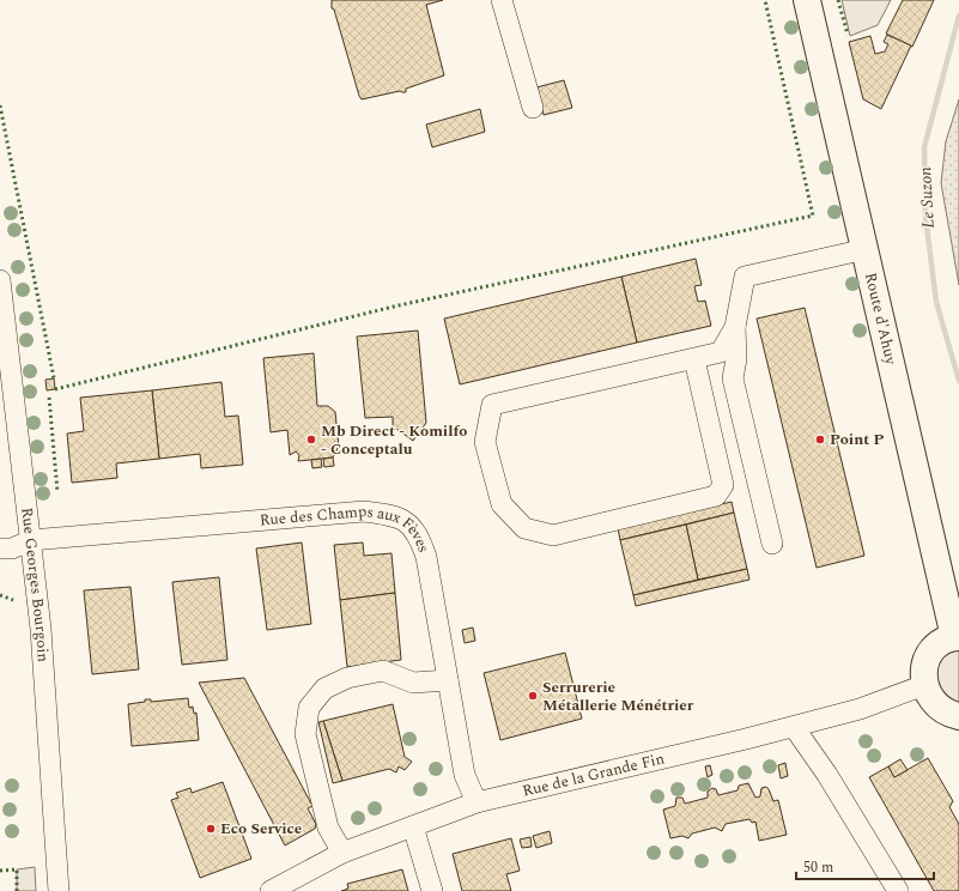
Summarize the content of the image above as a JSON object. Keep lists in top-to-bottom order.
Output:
{
  "streets": {
    "main road": ["Route d'Ahuy"],
    "street": ["Rue des Champs aux Fèves", "Rue Georges Bourgoin", "Rue de la Grande Fin"]
  },
  "crossings": [
    ["Rue des Champs aux Fèves", "Rue Georges Bourgoin"],
    ["Rue des Champs aux Fèves", "Rue de la Grande Fin"]
  ],
  "water": ["Le Suzon"],
  "places": [
    "Mb Direct - Komilfo - Conceptalu",
    "Point P",
    "Serrurerie Métallerie Ménétrier",
    "Eco Service"
  ],
  "scale_bar": "50 m"
}
